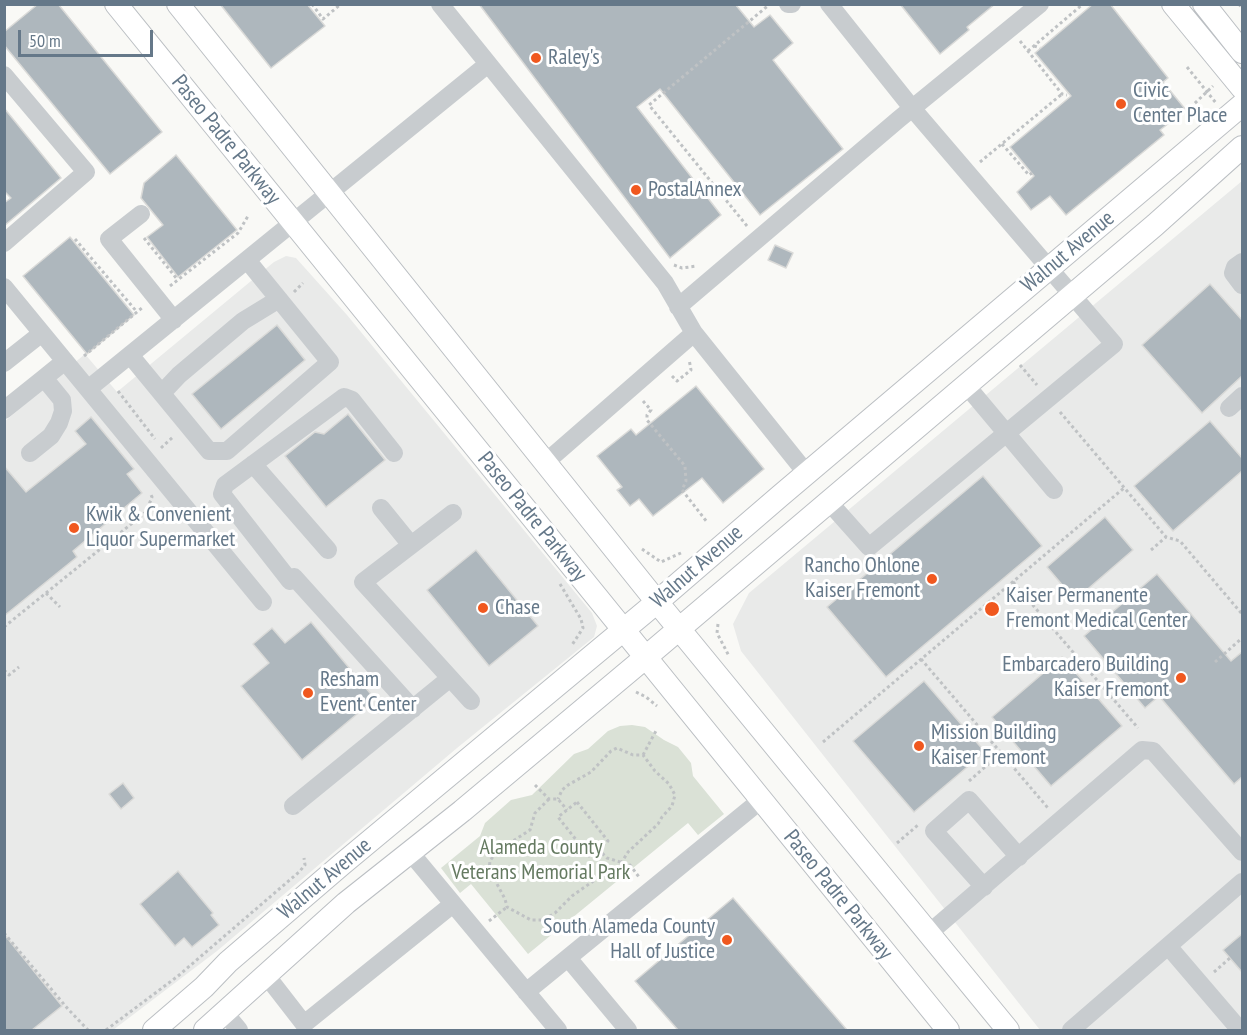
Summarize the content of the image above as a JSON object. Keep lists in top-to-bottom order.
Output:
{
  "streets": {
    "main road": ["Paseo Padre Parkway", "Walnut Avenue"]
  },
  "crossings": [
    ["Paseo Padre Parkway", "Walnut Avenue"]
  ],
  "parks": ["Alameda County Veterans Memorial Park"],
  "places": [
    "Raley's",
    "Civic Center Place",
    "PostalAnnex",
    "Kwik & Convenient Liquor Supermarket",
    "Rancho Ohlone Kaiser Fremont",
    "Chase",
    "Kaiser Permanente Fremont Medical Center",
    "Embarcadero Building Kaiser Fremont",
    "Resham Event Center",
    "Mission Building Kaiser Fremont",
    "South Alameda County Hall of Justice"
  ],
  "scale_bar": "50 m"
}
